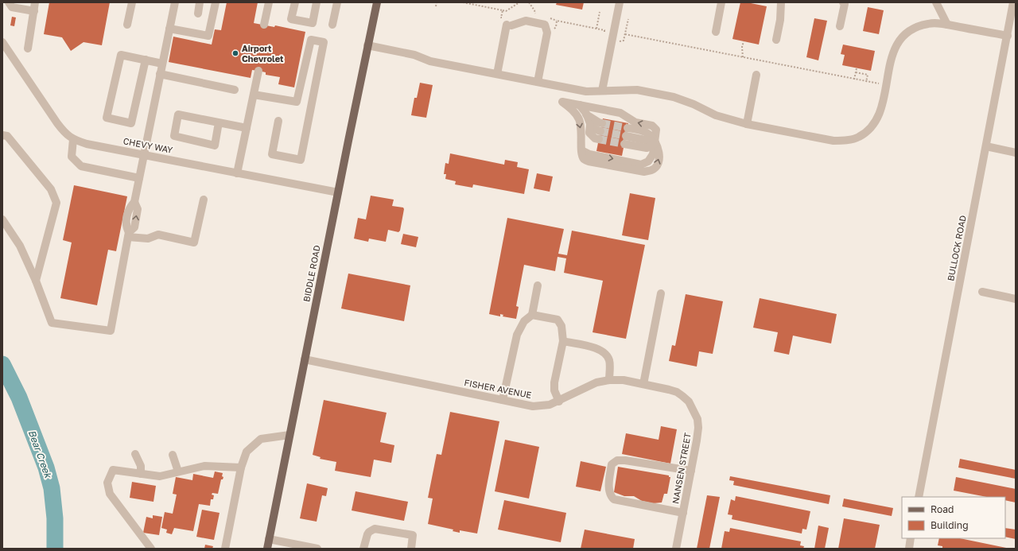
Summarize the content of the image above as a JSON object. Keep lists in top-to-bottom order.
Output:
{
  "streets": {
    "main road": ["BIDDLE ROAD"],
    "street": [
      "CHEVY WAY",
      "BULLOCK ROAD",
      "FISHER AVENUE",
      "NANSEN STREET"
    ]
  },
  "crossings": [
    ["CHEVY WAY", "BIDDLE ROAD"],
    ["BIDDLE ROAD", "FISHER AVENUE"],
    ["FISHER AVENUE", "NANSEN STREET"]
  ],
  "water": ["Bear Creek"],
  "places": ["Airport Chevrolet"],
  "legend": ["Road", "Building"]
}
